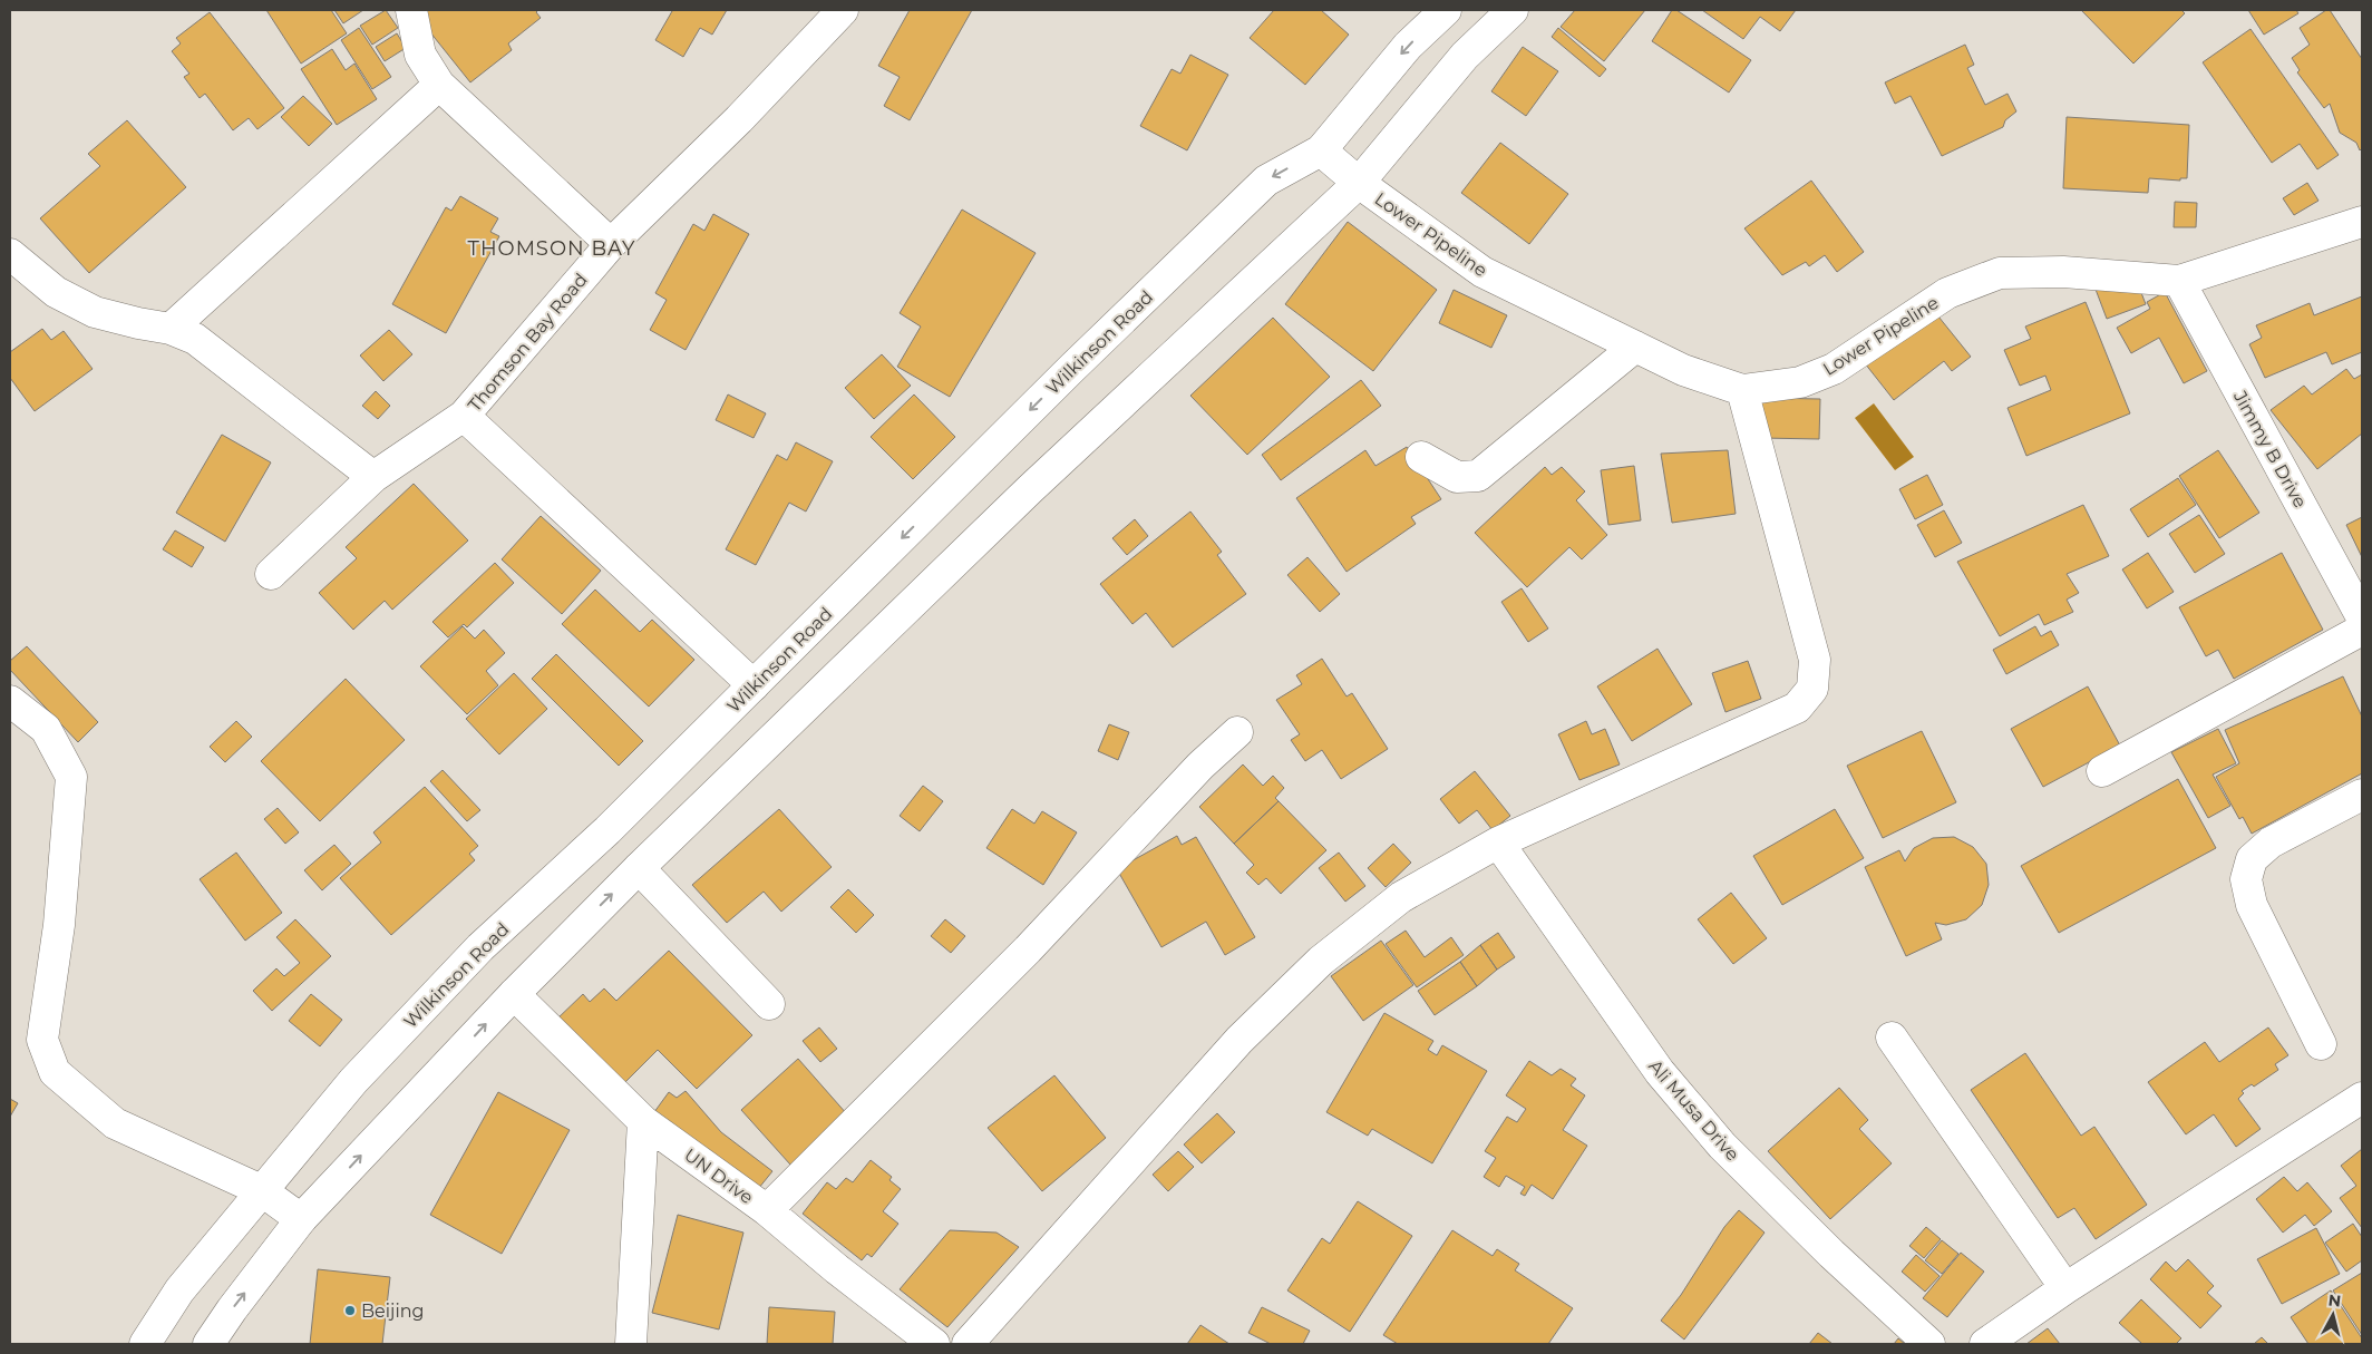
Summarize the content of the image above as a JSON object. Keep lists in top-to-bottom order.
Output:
{
  "streets": {
    "street": [
      "Lower Pipeline",
      "Thomson Bay Road",
      "Wilkinson Road",
      "Jimmy B Drive",
      "Ali Musa Drive",
      "UN Drive"
    ]
  },
  "crossings": [
    ["Lower Pipeline", "Wilkinson Road"],
    ["Lower Pipeline", "Jimmy B Drive"],
    ["Thomson Bay Road", "Wilkinson Road"]
  ],
  "districts": ["THOMSON BAY"],
  "places": ["Beijing"],
  "north": "top"
}
